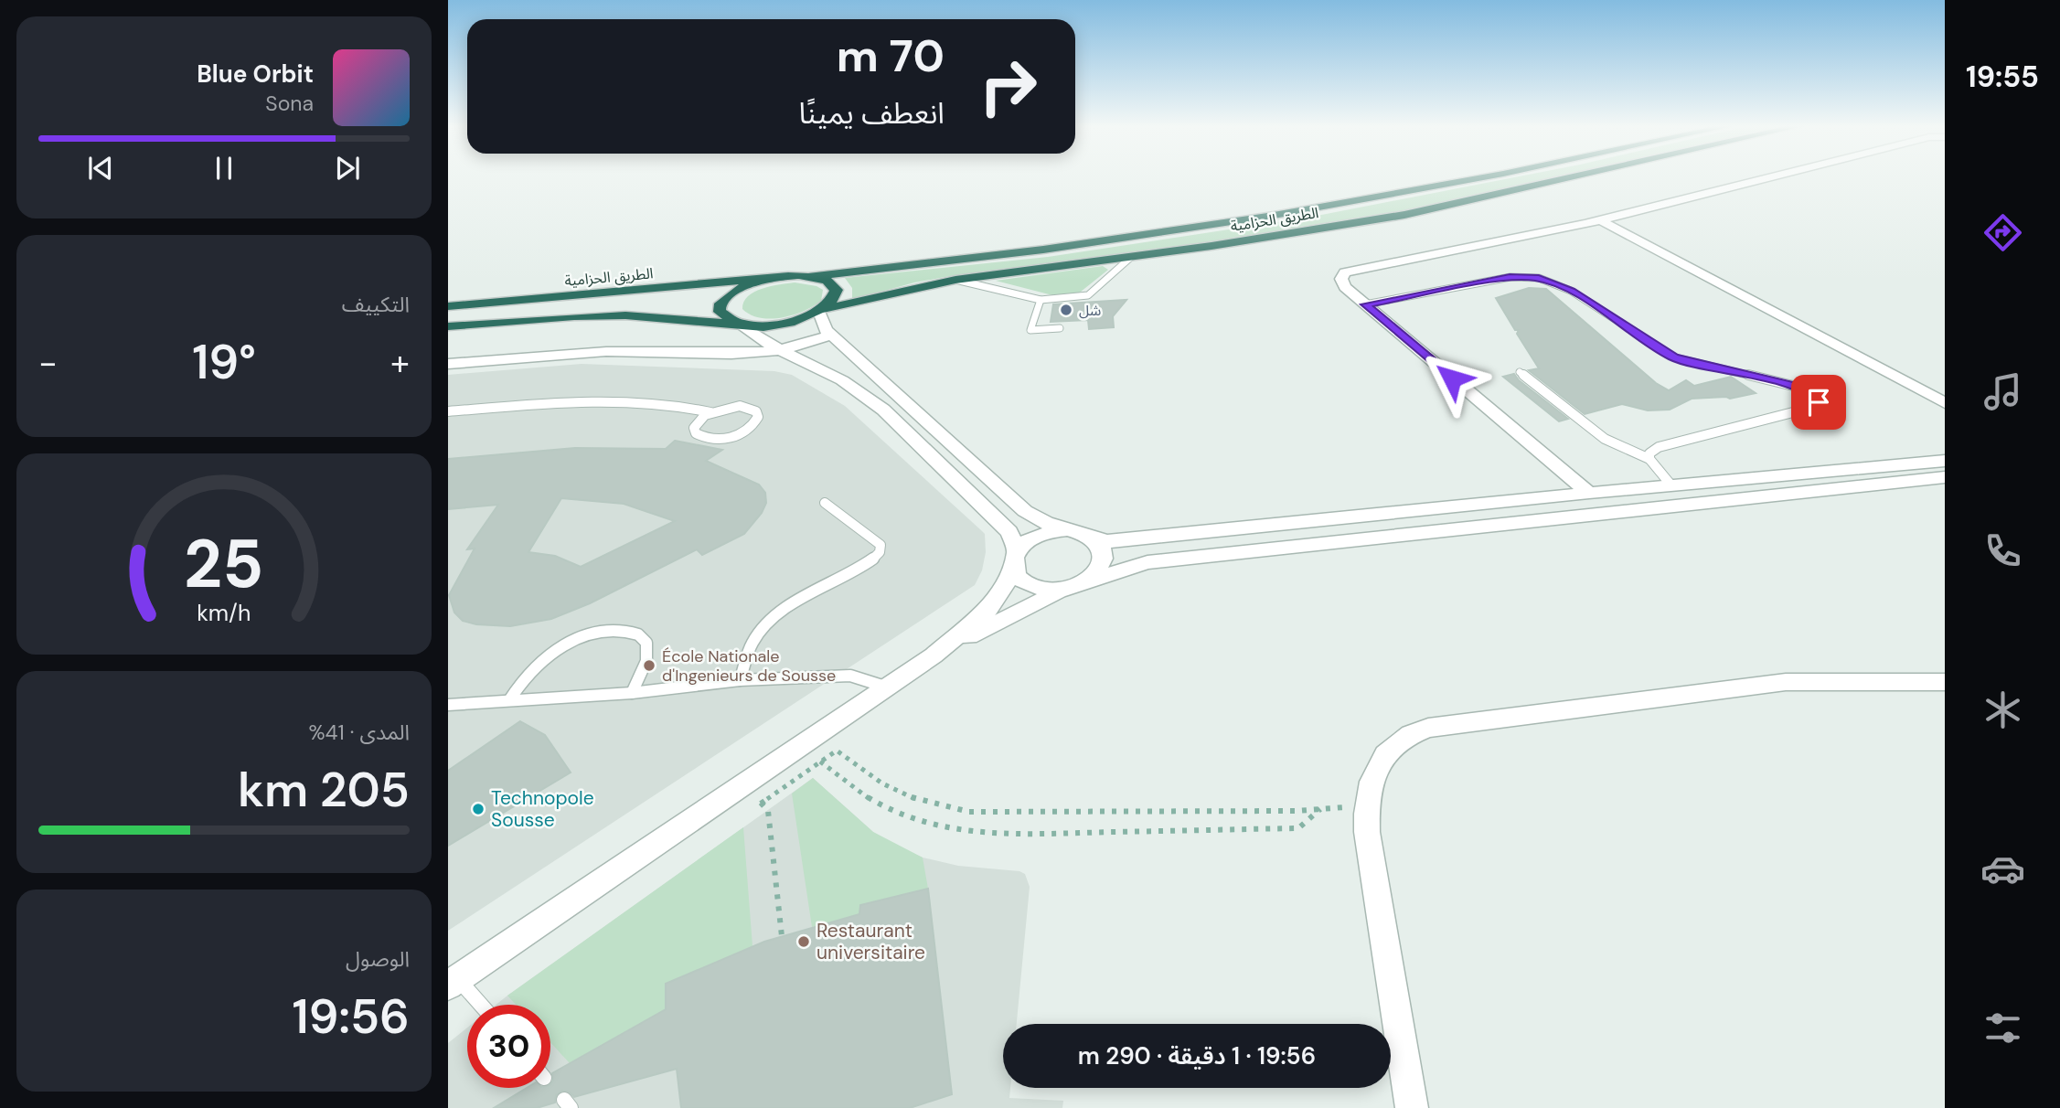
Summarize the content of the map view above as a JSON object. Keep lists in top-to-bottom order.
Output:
{
  "streets": {
    "highway": ["الطريق الحزامية"]
  },
  "places": [
    "شل",
    "École Nationale d'Ingenieurs de Sousse",
    "Technopole Sousse",
    "Restaurant universitaire"
  ],
  "page": {
    "tabs": "19:55",
    "turn": ["70 m", "انعطف يمينًا"],
    "song": ["Blue Orbit", "Sona"],
    "tile": [
      "التكييف",
      ["المدى · 41%", "205 km"],
      ["الوصول", "19:56"]
    ],
    "heat": ["−", "19°", "+"],
    "limit": "30",
    "trip": "19:56 · 1 دقيقة · 290 m",
    "gauge": ["25", "km/h"]
  }
}
